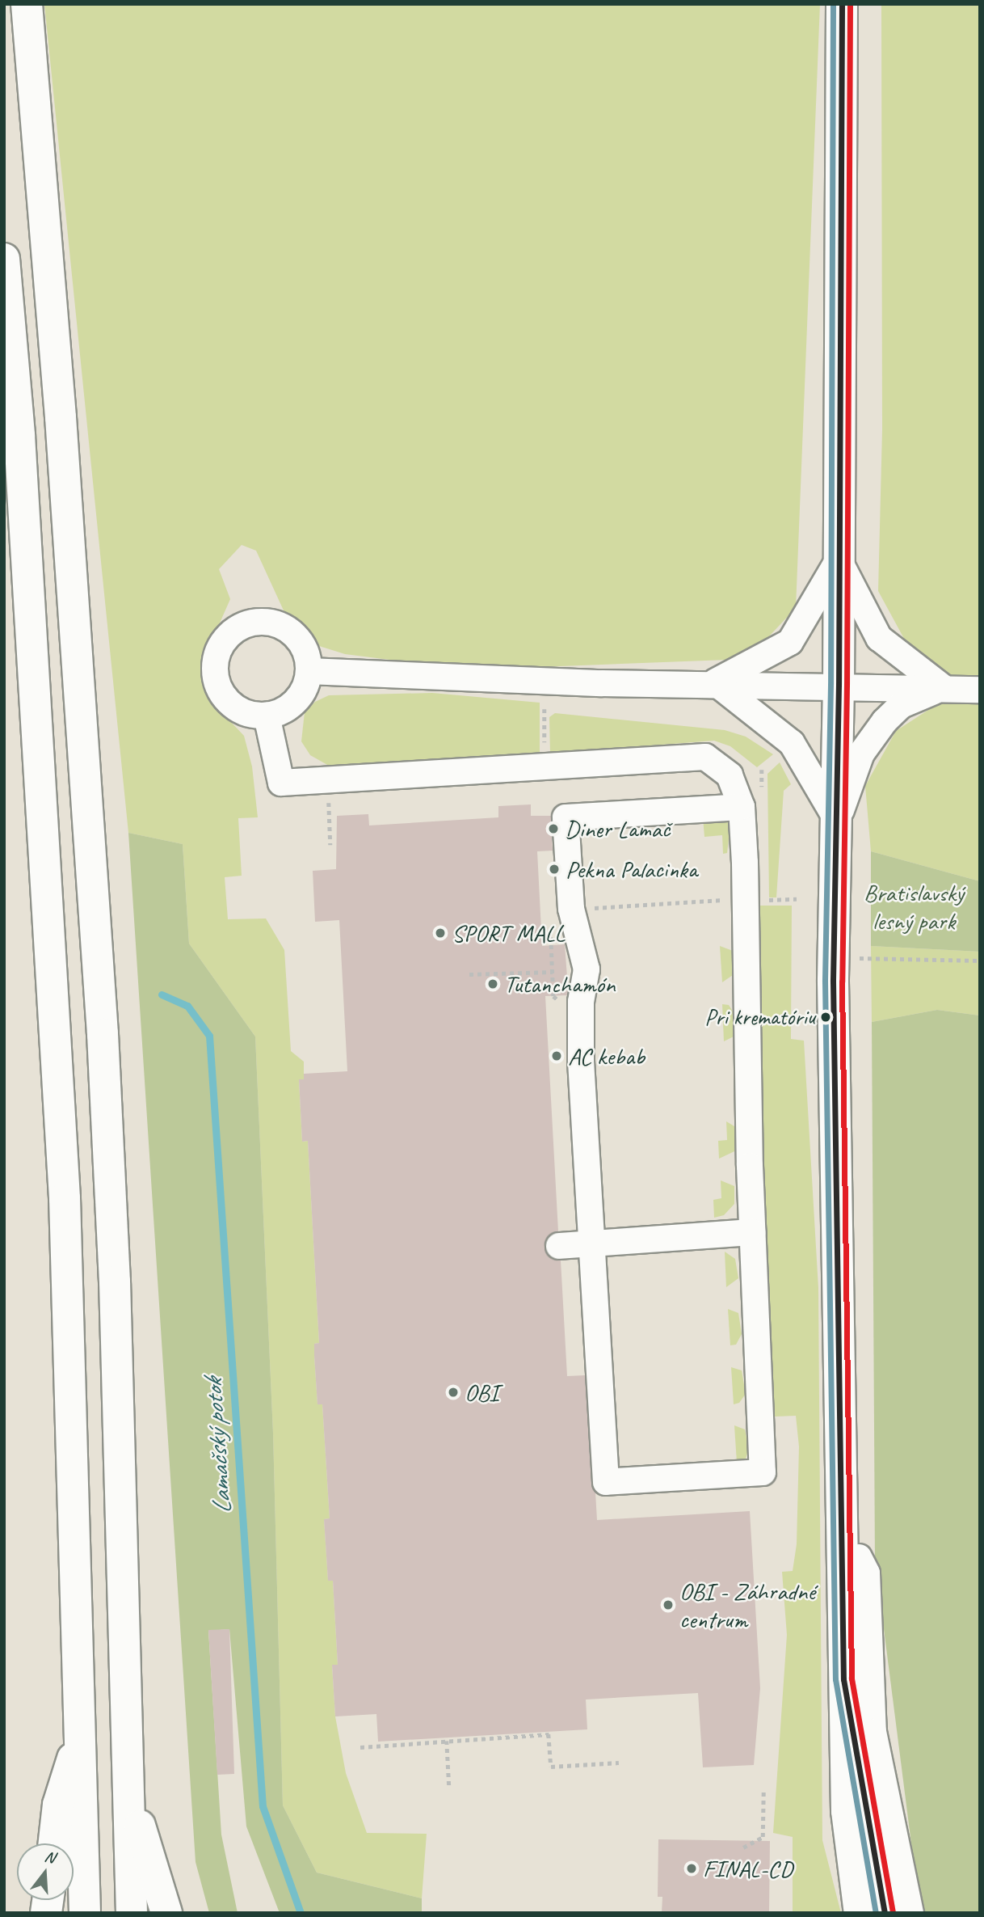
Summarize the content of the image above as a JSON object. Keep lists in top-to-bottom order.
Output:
{
  "water": ["Lamačský potok"],
  "parks": ["Bratislavský lesný park"],
  "places": [
    "Diner Lamač",
    "Pekna Palacinka",
    "SPORT MALL",
    "Tutanchamón",
    "Pri krematóriu",
    "AC kebab",
    "OBI",
    "OBI - Záhradné centrum",
    "FINAL-CD"
  ],
  "north": "top"
}
